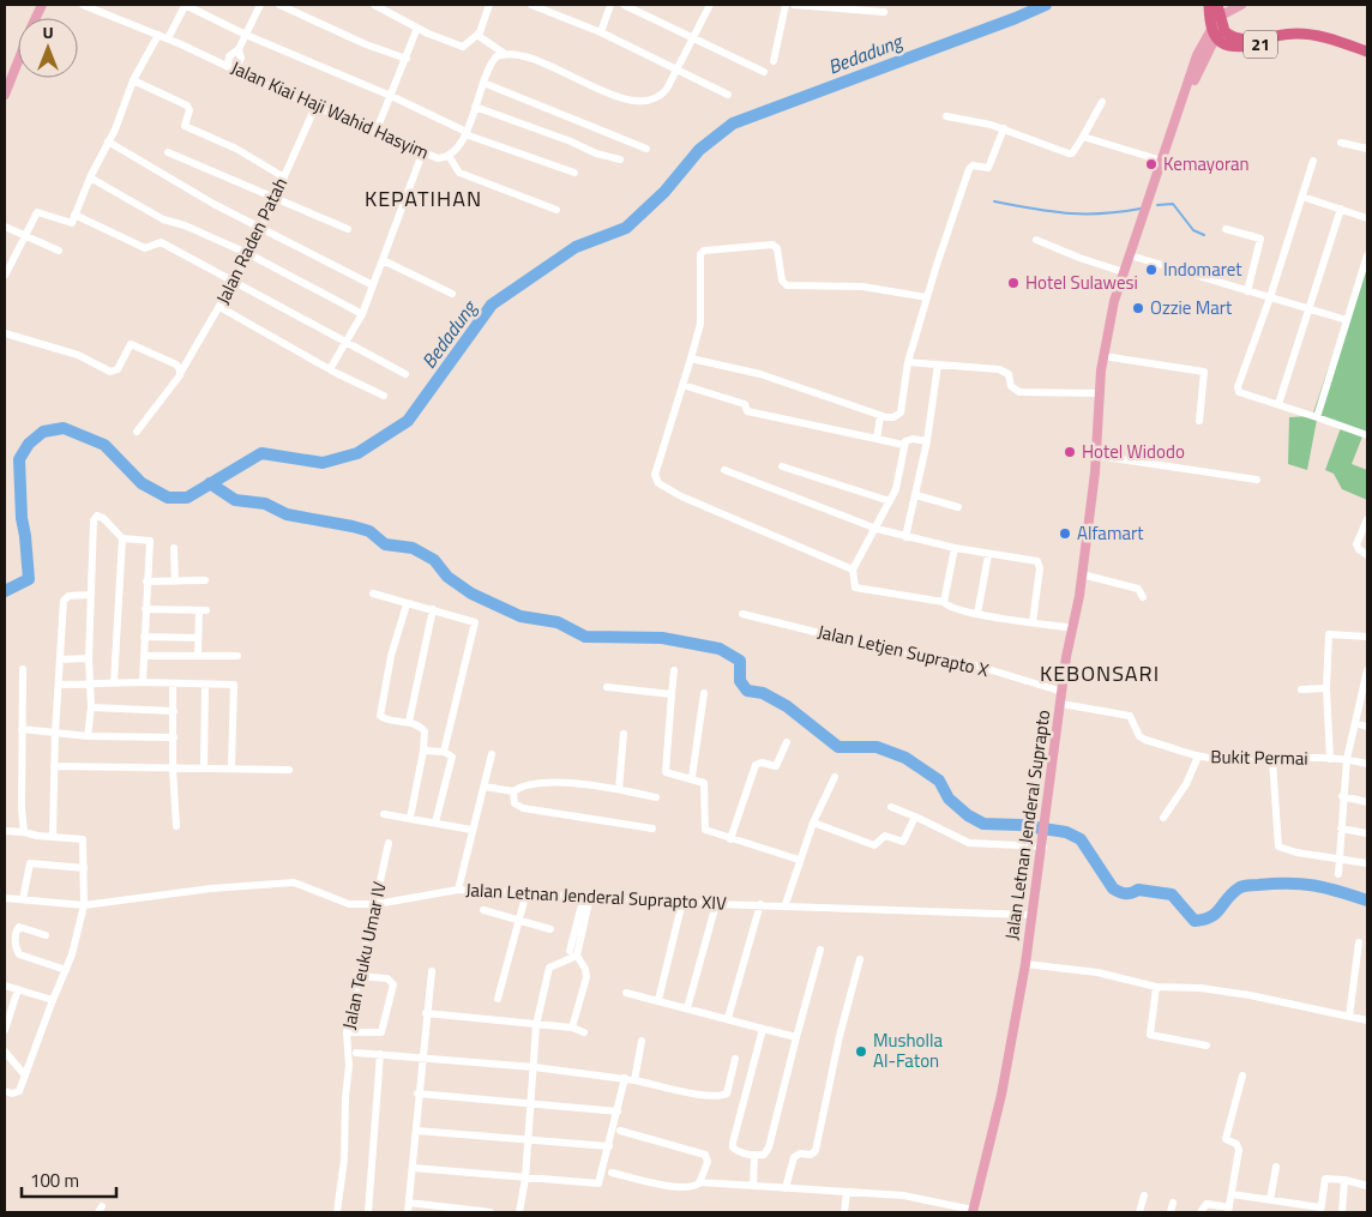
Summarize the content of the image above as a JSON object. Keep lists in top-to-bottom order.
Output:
{
  "streets": {
    "highway": ["21"],
    "main road": ["Jalan Letnan Jenderal Suprapto"],
    "street": [
      "Jalan Kiai Haji Wahid Hasyim",
      "Jalan Raden Patah",
      "Jalan Letjen Suprapto X",
      "Bukit Permai",
      "Jalan Letnan Jenderal Suprapto XIV",
      "Jalan Teuku Umar IV"
    ]
  },
  "crossings": [
    ["21", "Jalan Letnan Jenderal Suprapto"],
    ["Jalan Kiai Haji Wahid Hasyim", "Jalan Raden Patah"],
    ["Jalan Letjen Suprapto X", "Jalan Letnan Jenderal Suprapto"],
    ["Bukit Permai", "Jalan Letnan Jenderal Suprapto"],
    ["Jalan Letnan Jenderal Suprapto", "Jalan Letnan Jenderal Suprapto XIV"],
    ["Jalan Letnan Jenderal Suprapto XIV", "Jalan Teuku Umar IV"]
  ],
  "districts": ["KEPATIHAN", "KEBONSARI"],
  "water": ["Bedadung"],
  "places": [
    "Kemayoran",
    "Indomaret",
    "Hotel Sulawesi",
    "Ozzie Mart",
    "Hotel Widodo",
    "Alfamart",
    "Musholla Al-Faton"
  ],
  "scale_bar": "100 m",
  "north": "top"
}
